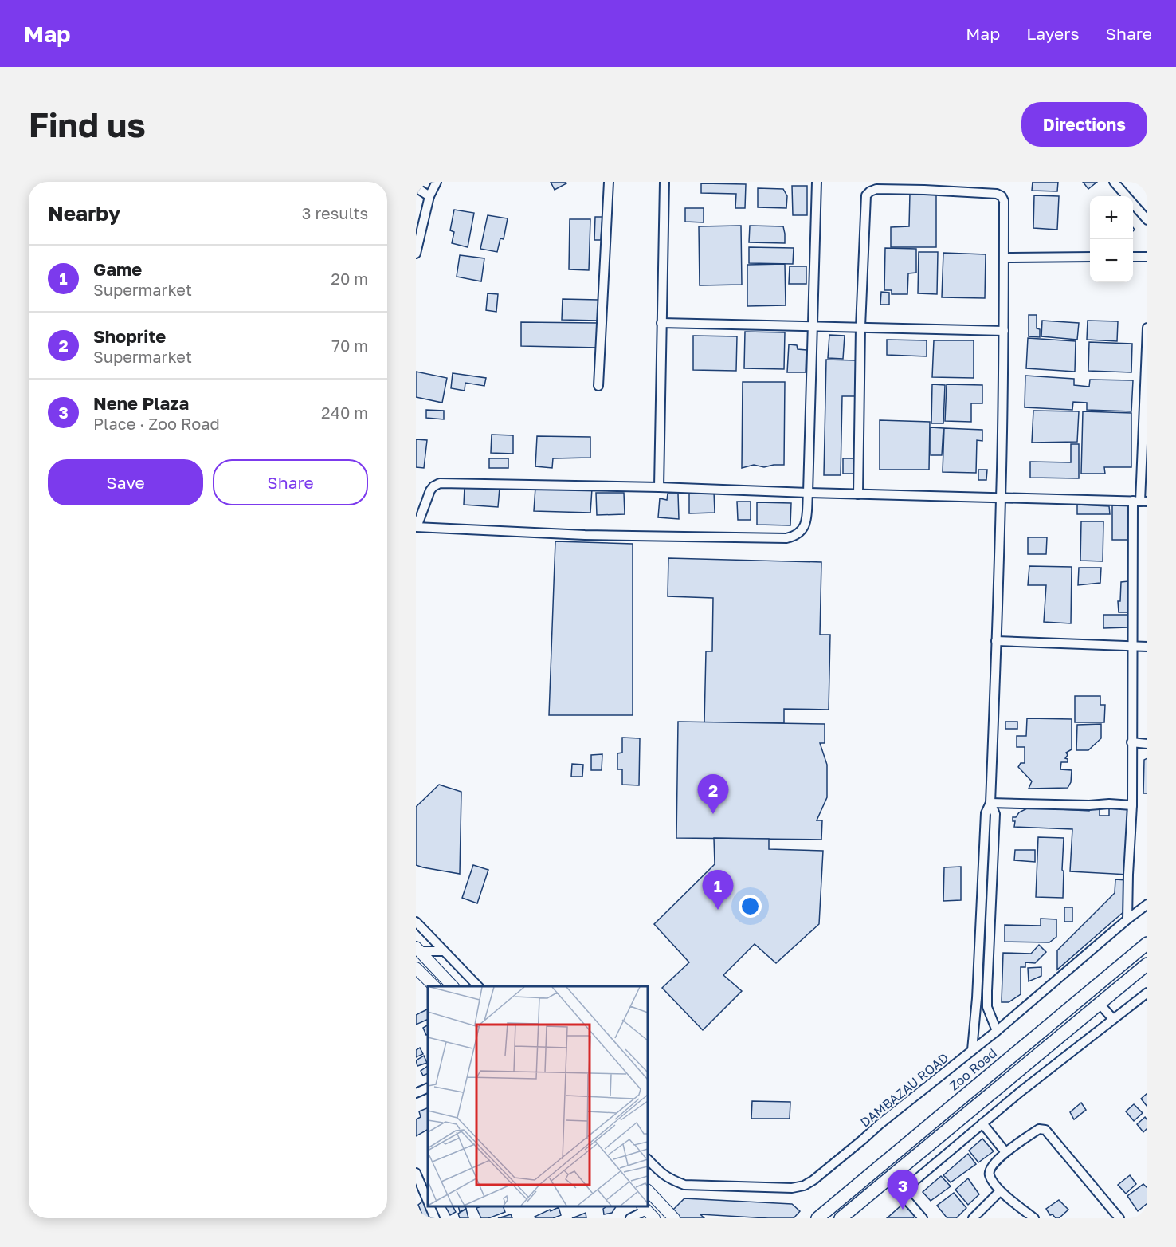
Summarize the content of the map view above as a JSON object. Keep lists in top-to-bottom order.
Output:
{
  "streets": {
    "main road": ["Zoo Road"],
    "street": ["DAMBAZAU ROAD"]
  },
  "page": {
    "header": "Map",
    "nav": ["Map", "Layers", "Share"],
    "buttons": [
      "Directions",
      ["Save", "Share"]
    ],
    "title": "Find us",
    "heading": ["Nearby", "3 results"],
    "map_buttons": ["+", "−"],
    "list": [
      {
        "mark": "1",
        "name": "Game",
        "note": "Supermarket",
        "value": "20 m"
      },
      {
        "mark": "2",
        "name": "Shoprite",
        "note": "Supermarket",
        "value": "70 m"
      },
      {
        "mark": "3",
        "name": "Nene Plaza",
        "note": "Place · Zoo Road",
        "value": "240 m"
      }
    ],
    "pins": ["2", "1", "3"]
  }
}
